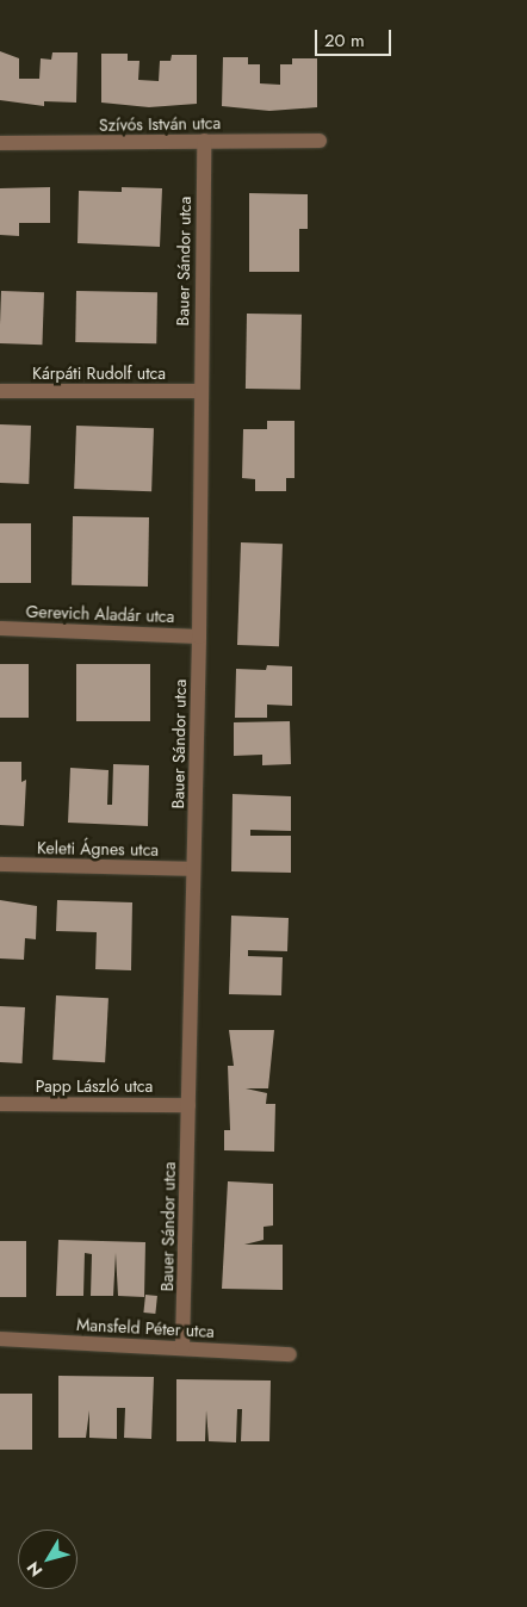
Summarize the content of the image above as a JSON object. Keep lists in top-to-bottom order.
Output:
{
  "streets": {
    "street": [
      "Szívós István utca",
      "Bauer Sándor utca",
      "Kárpáti Rudolf utca",
      "Gerevich Aladár utca",
      "Keleti Ágnes utca",
      "Papp László utca",
      "Mansfeld Péter utca"
    ]
  },
  "crossings": [
    ["Szívós István utca", "Bauer Sándor utca"],
    ["Bauer Sándor utca", "Kárpáti Rudolf utca"],
    ["Bauer Sándor utca", "Gerevich Aladár utca"],
    ["Bauer Sándor utca", "Keleti Ágnes utca"],
    ["Bauer Sándor utca", "Papp László utca"],
    ["Bauer Sándor utca", "Mansfeld Péter utca"]
  ],
  "scale_bar": "20 m",
  "north": "bottom left"
}
